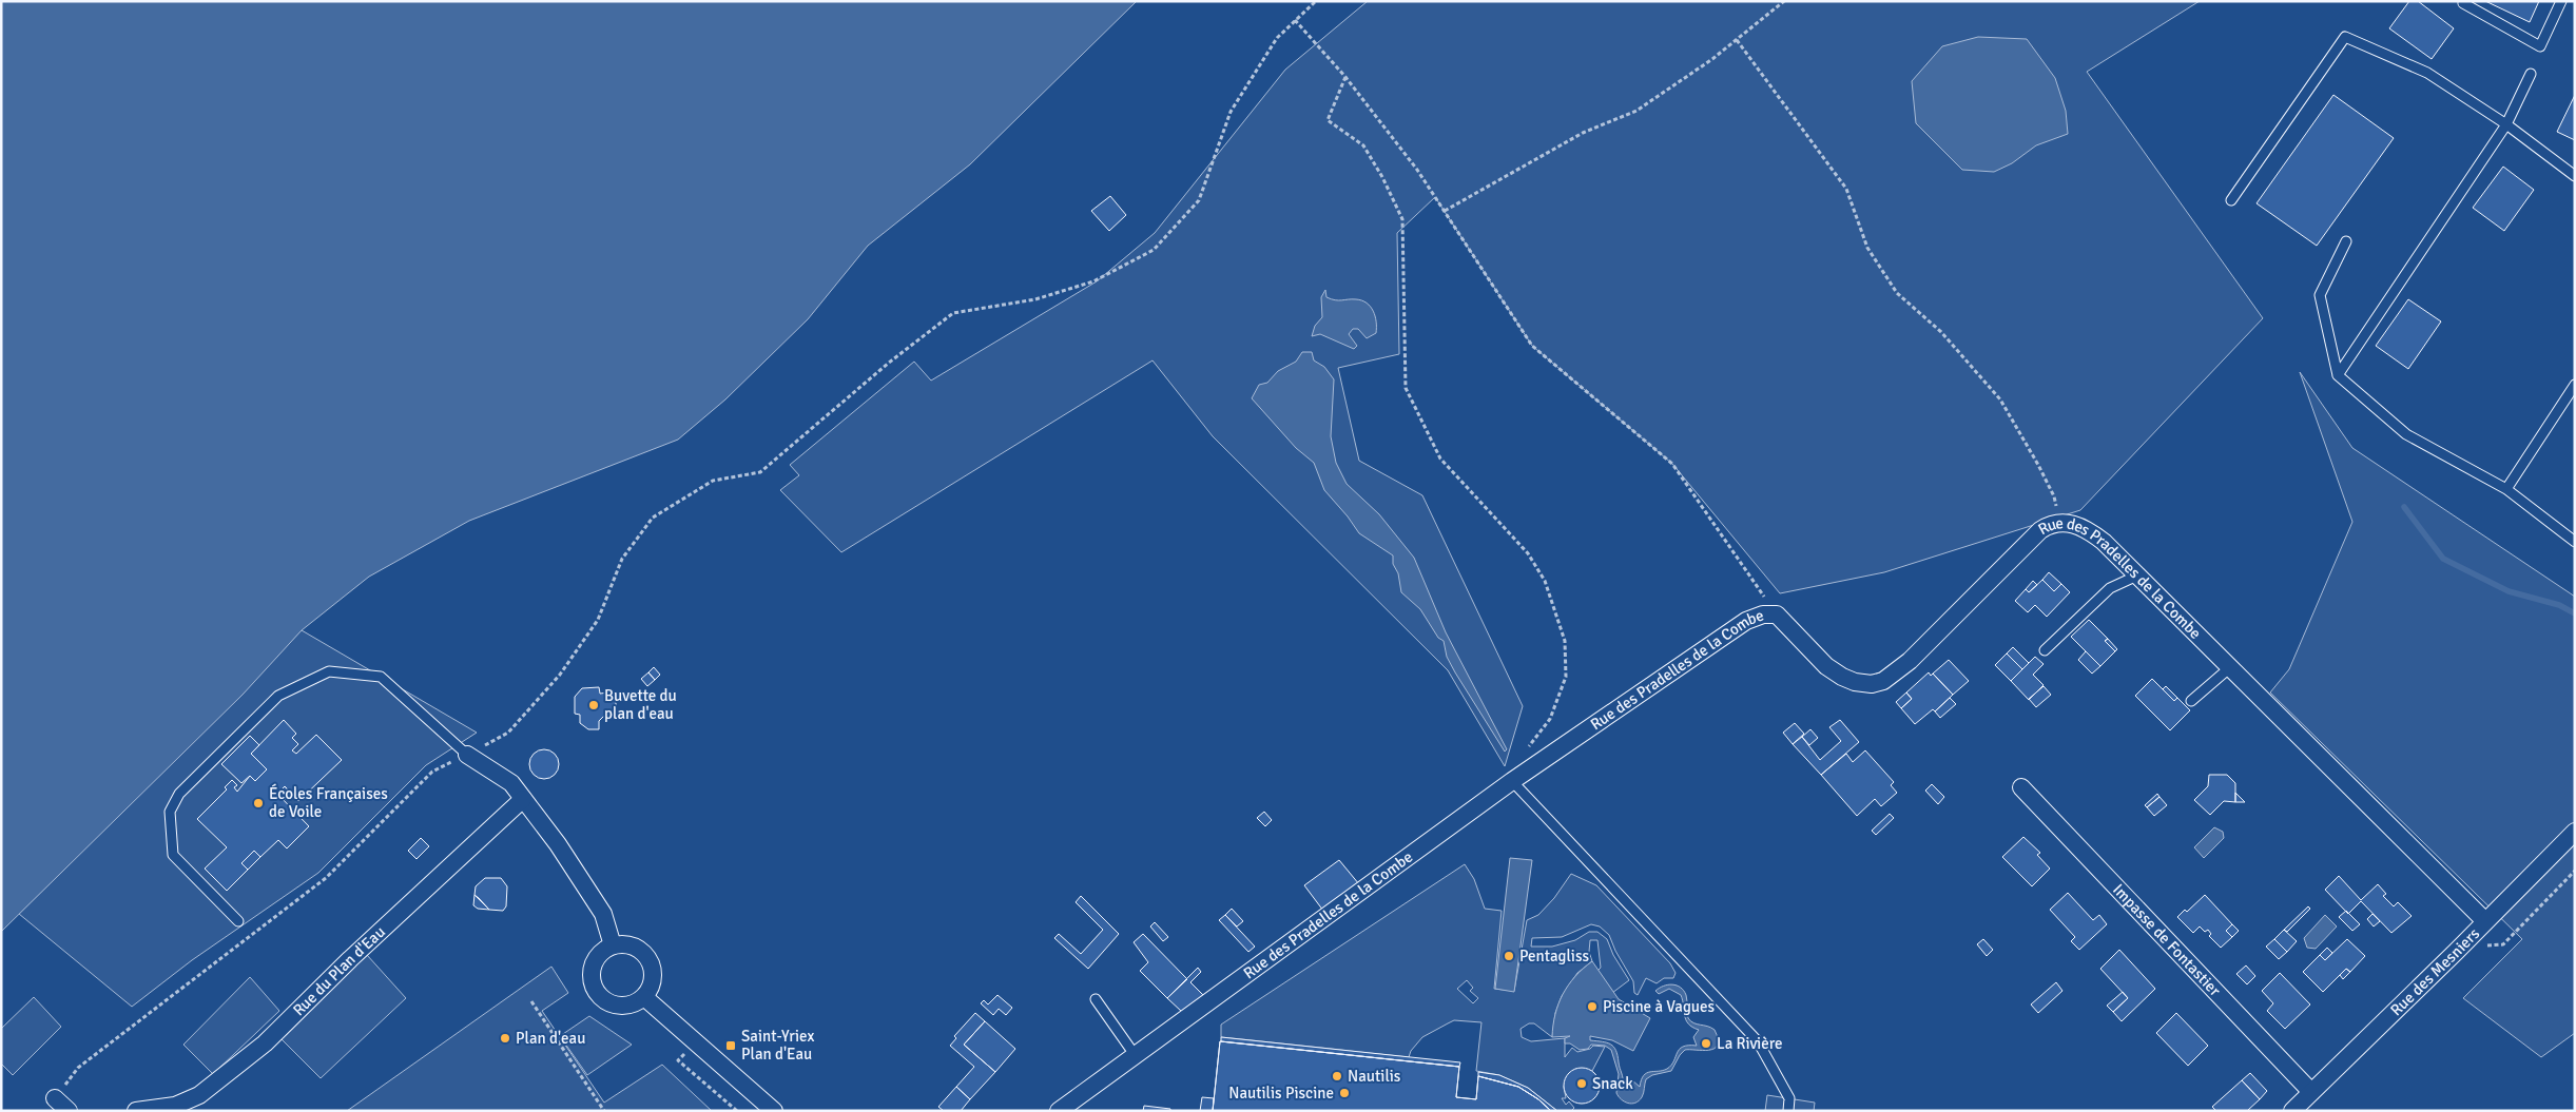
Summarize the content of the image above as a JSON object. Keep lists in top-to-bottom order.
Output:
{
  "streets": {
    "street": [
      "Rue des Pradelles de la Combe",
      "Impasse de Fontastier",
      "Rue du Plan d'Eau",
      "Rue des Mesniers"
    ]
  },
  "crossings": [
    ["Rue des Pradelles de la Combe", "Rue des Mesniers"],
    ["Impasse de Fontastier", "Rue des Mesniers"]
  ],
  "places": {
    "other": [
      "Buvette du plan d'eau",
      "Écoles Françaises de Voile",
      "Pentagliss",
      "Piscine à Vagues",
      "Plan d'eau",
      "La Rivière",
      "Nautilis",
      "Snack",
      "Nautilis Piscine"
    ],
    "transit": ["Saint-Yriex Plan d'Eau"]
  }
}
